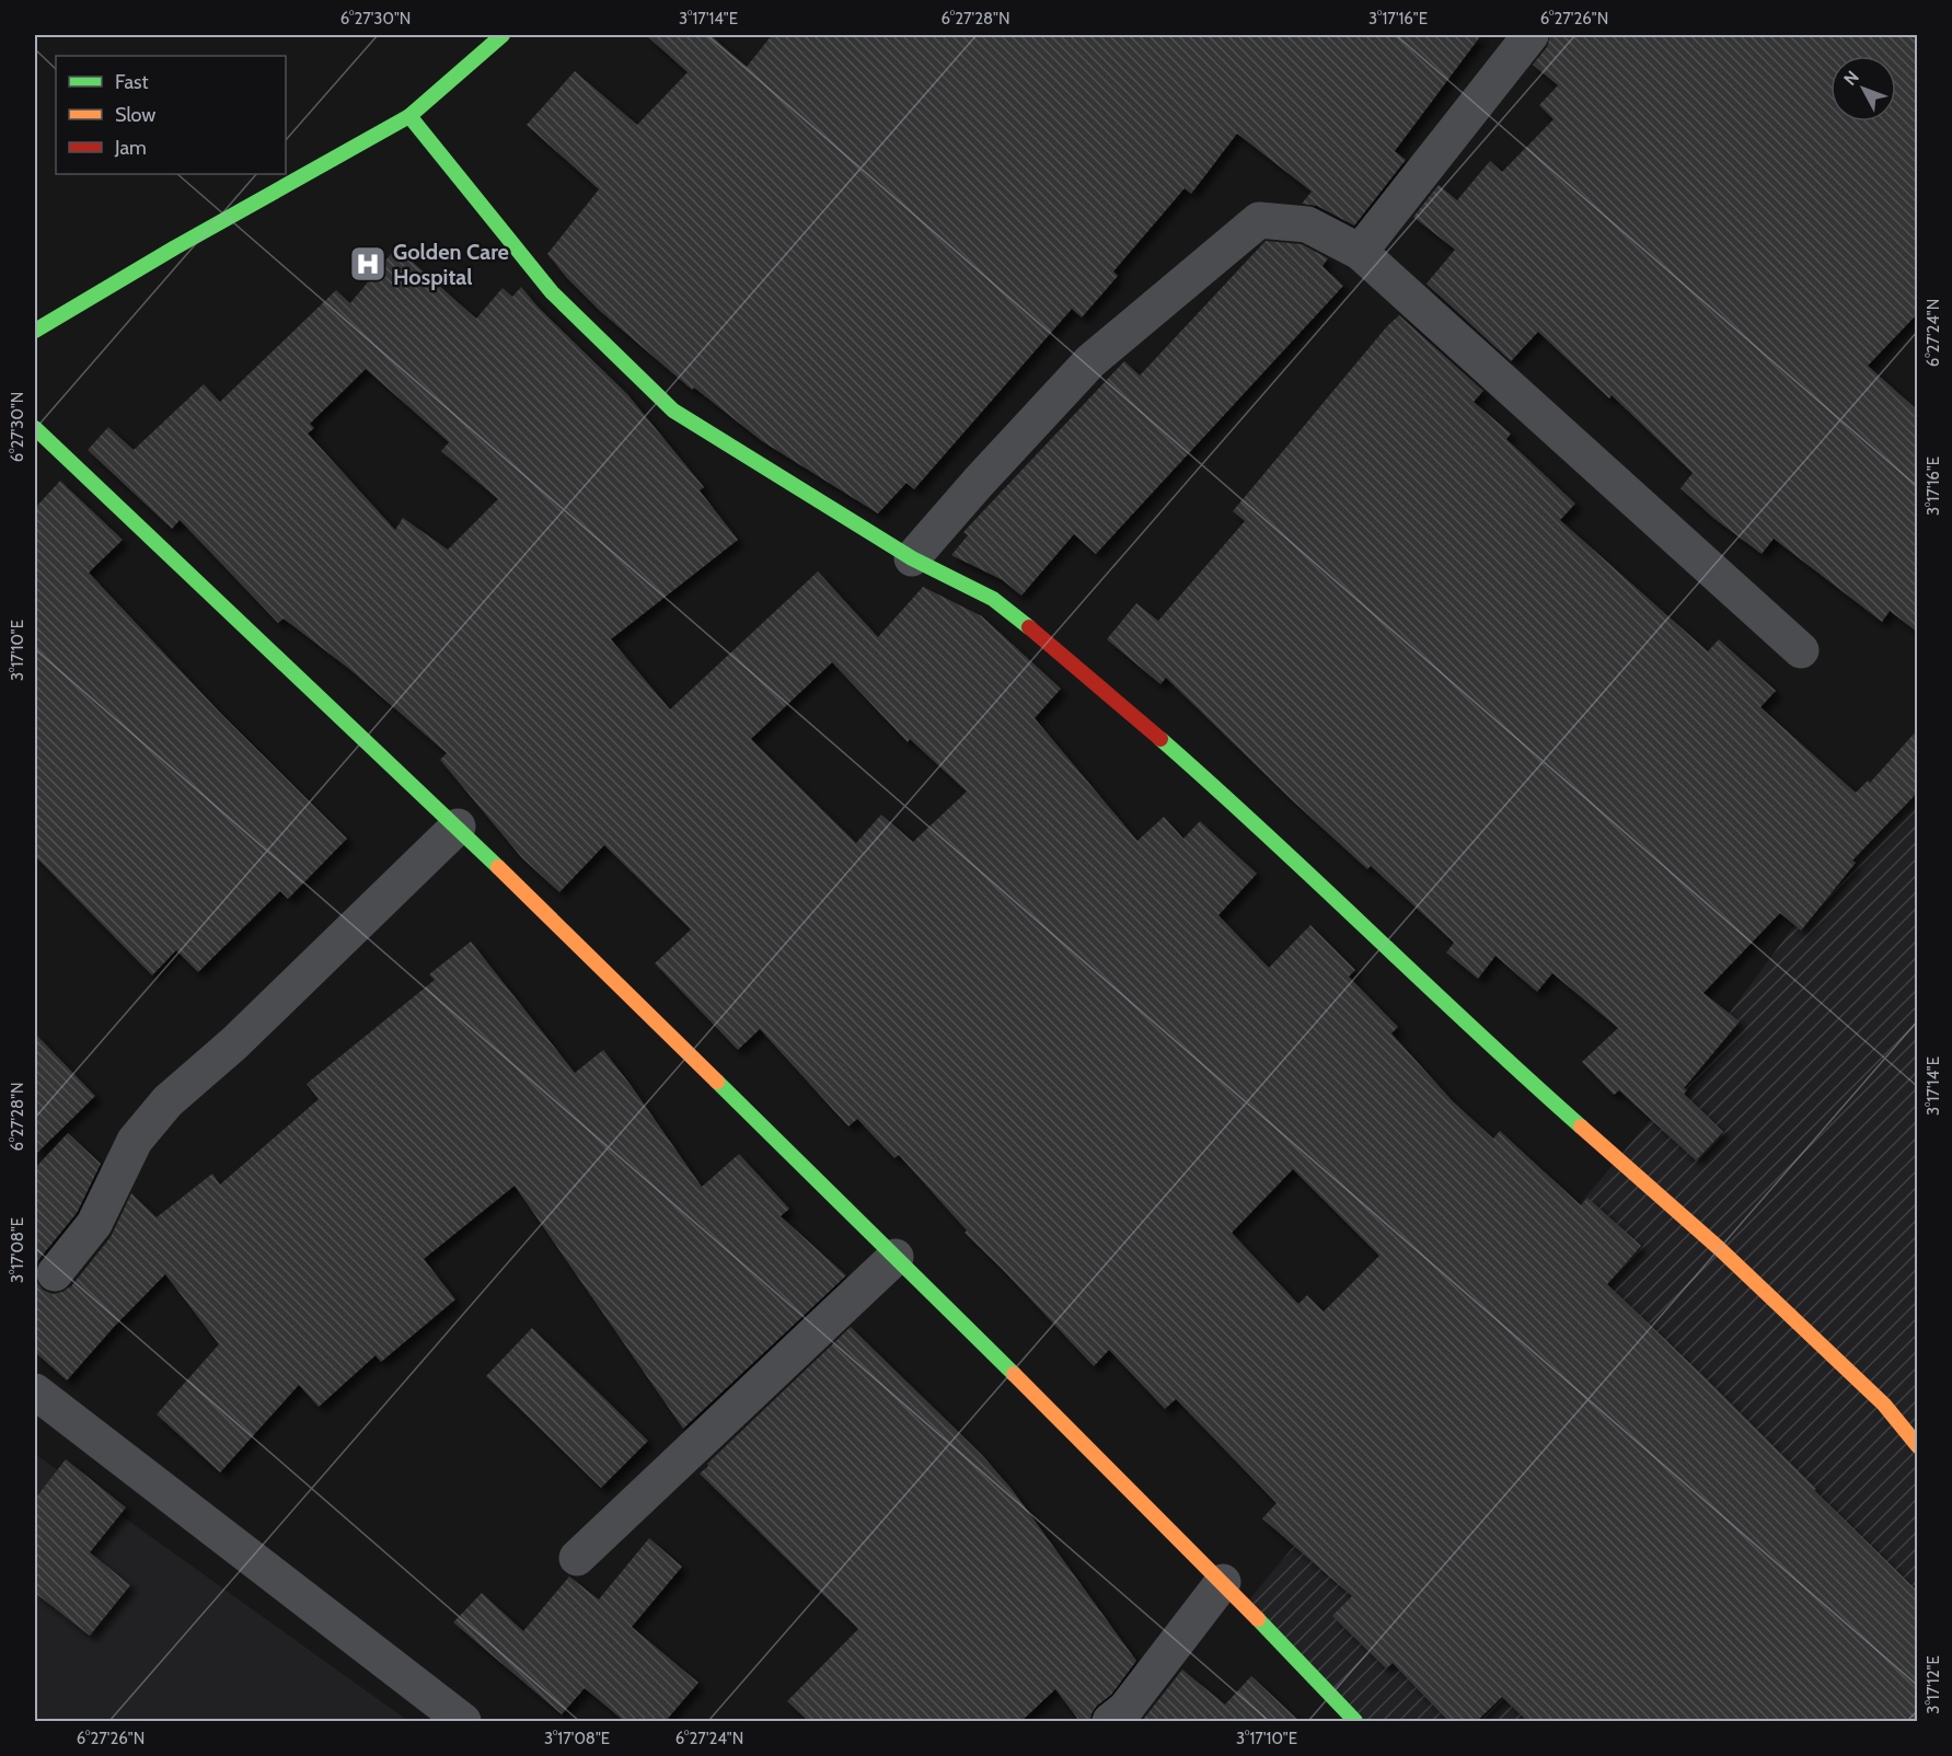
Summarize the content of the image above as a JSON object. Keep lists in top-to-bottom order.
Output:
{
  "places": {
    "hospital": ["Golden Care Hospital"]
  },
  "legend": ["Fast", "Slow", "Jam"],
  "north": "top left",
  "coordinates": [
    "6°27'30\"N",
    "3°17'14\"E",
    "6°27'28\"N",
    "3°17'16\"E",
    "6°27'26\"N",
    "6°27'24\"N",
    "3°17'10\"E",
    "3°17'08\"E",
    "3°17'12\"E"
  ]
}
